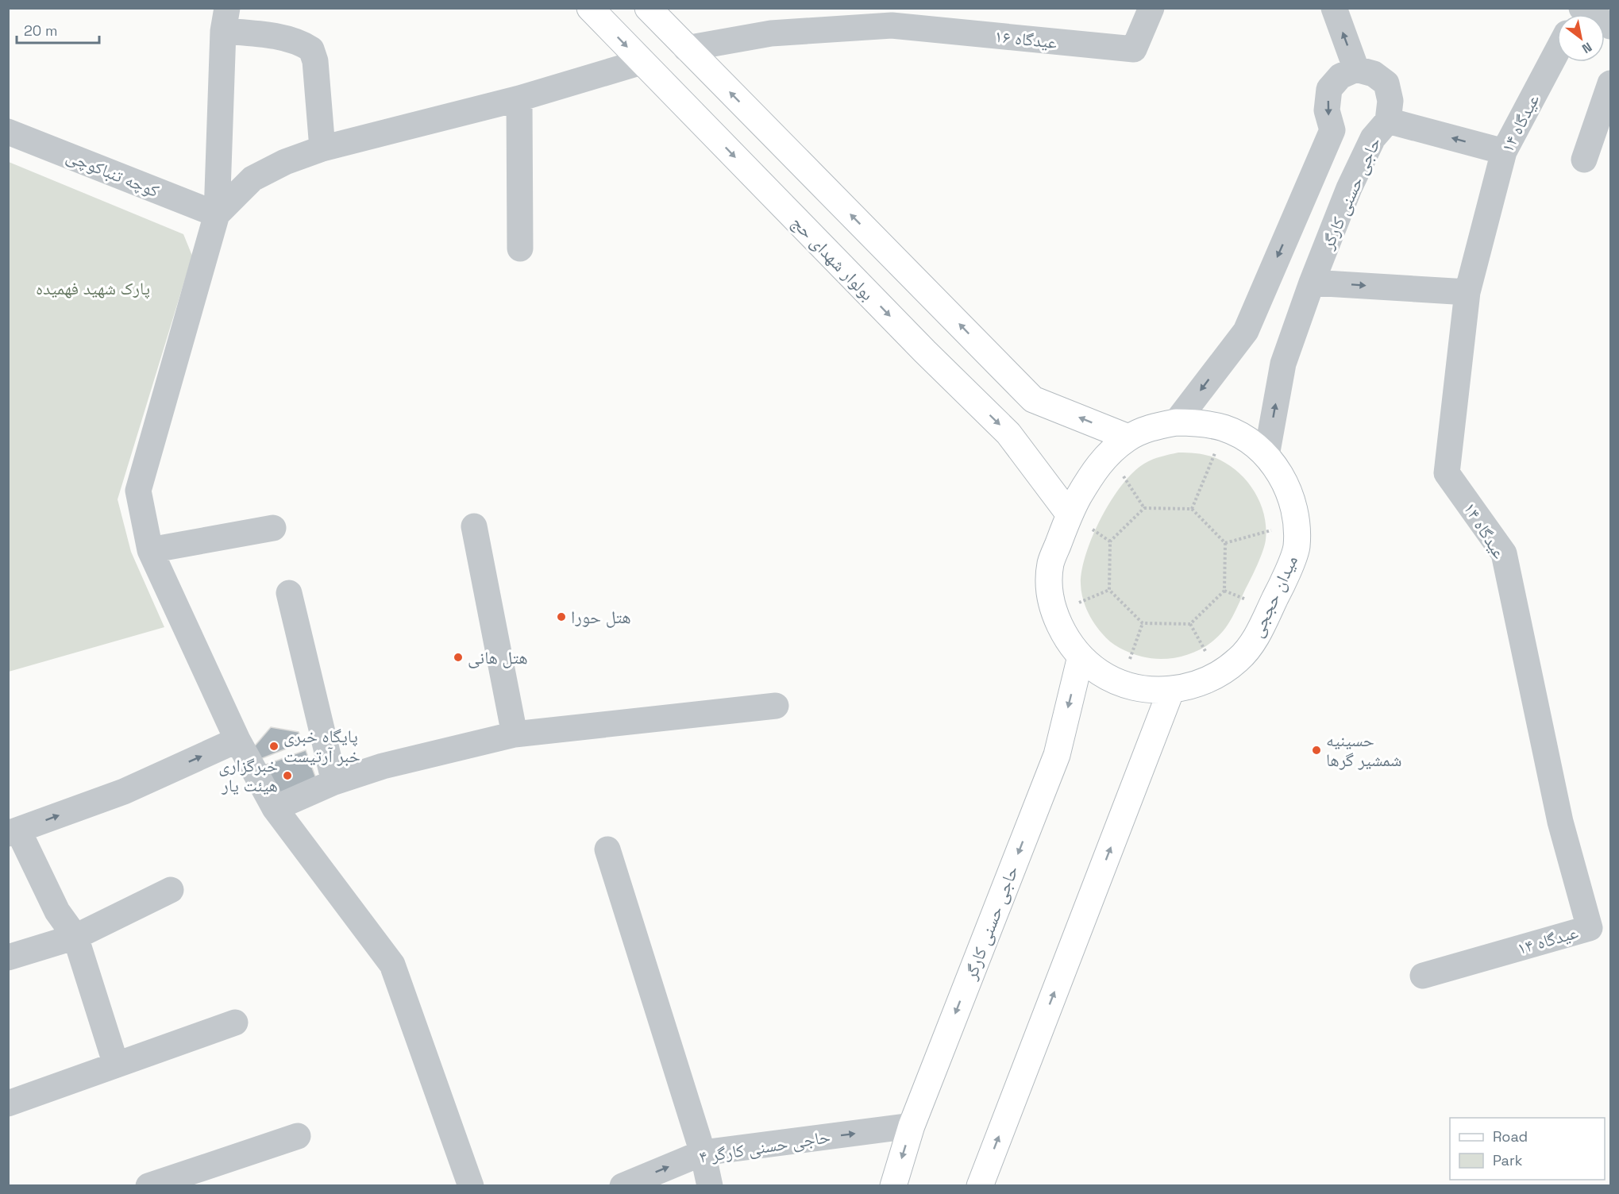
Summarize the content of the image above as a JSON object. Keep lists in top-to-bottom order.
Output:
{
  "streets": {
    "street": [
      "عیدگاه ۱۶",
      "عیدگاه ۱۴",
      "کوچه تنباکوچی",
      "حاجی حسنی کارگر",
      "بولوار شهدای حج",
      "میدان حججی",
      "حاجی حسنی کارگر ۴"
    ]
  },
  "crossings": [
    ["حاجی حسنی کارگر", "میدان حججی"],
    ["حاجی حسنی کارگر", "حاجی حسنی کارگر ۴"],
    ["بولوار شهدای حج", "میدان حججی"]
  ],
  "one_way": ["حاجی حسنی کارگر ۴"],
  "parks": ["پارک شهید فهمیده"],
  "places": [
    "هتل حورا",
    "هتل هانی",
    "پایگاه خبری خبر آرتیست",
    "حسینیه شمشیر گرها",
    "خبرگزاری هیئت یار"
  ],
  "legend": ["Road", "Park"],
  "scale_bar": "20 m",
  "north": "bottom right"
}
